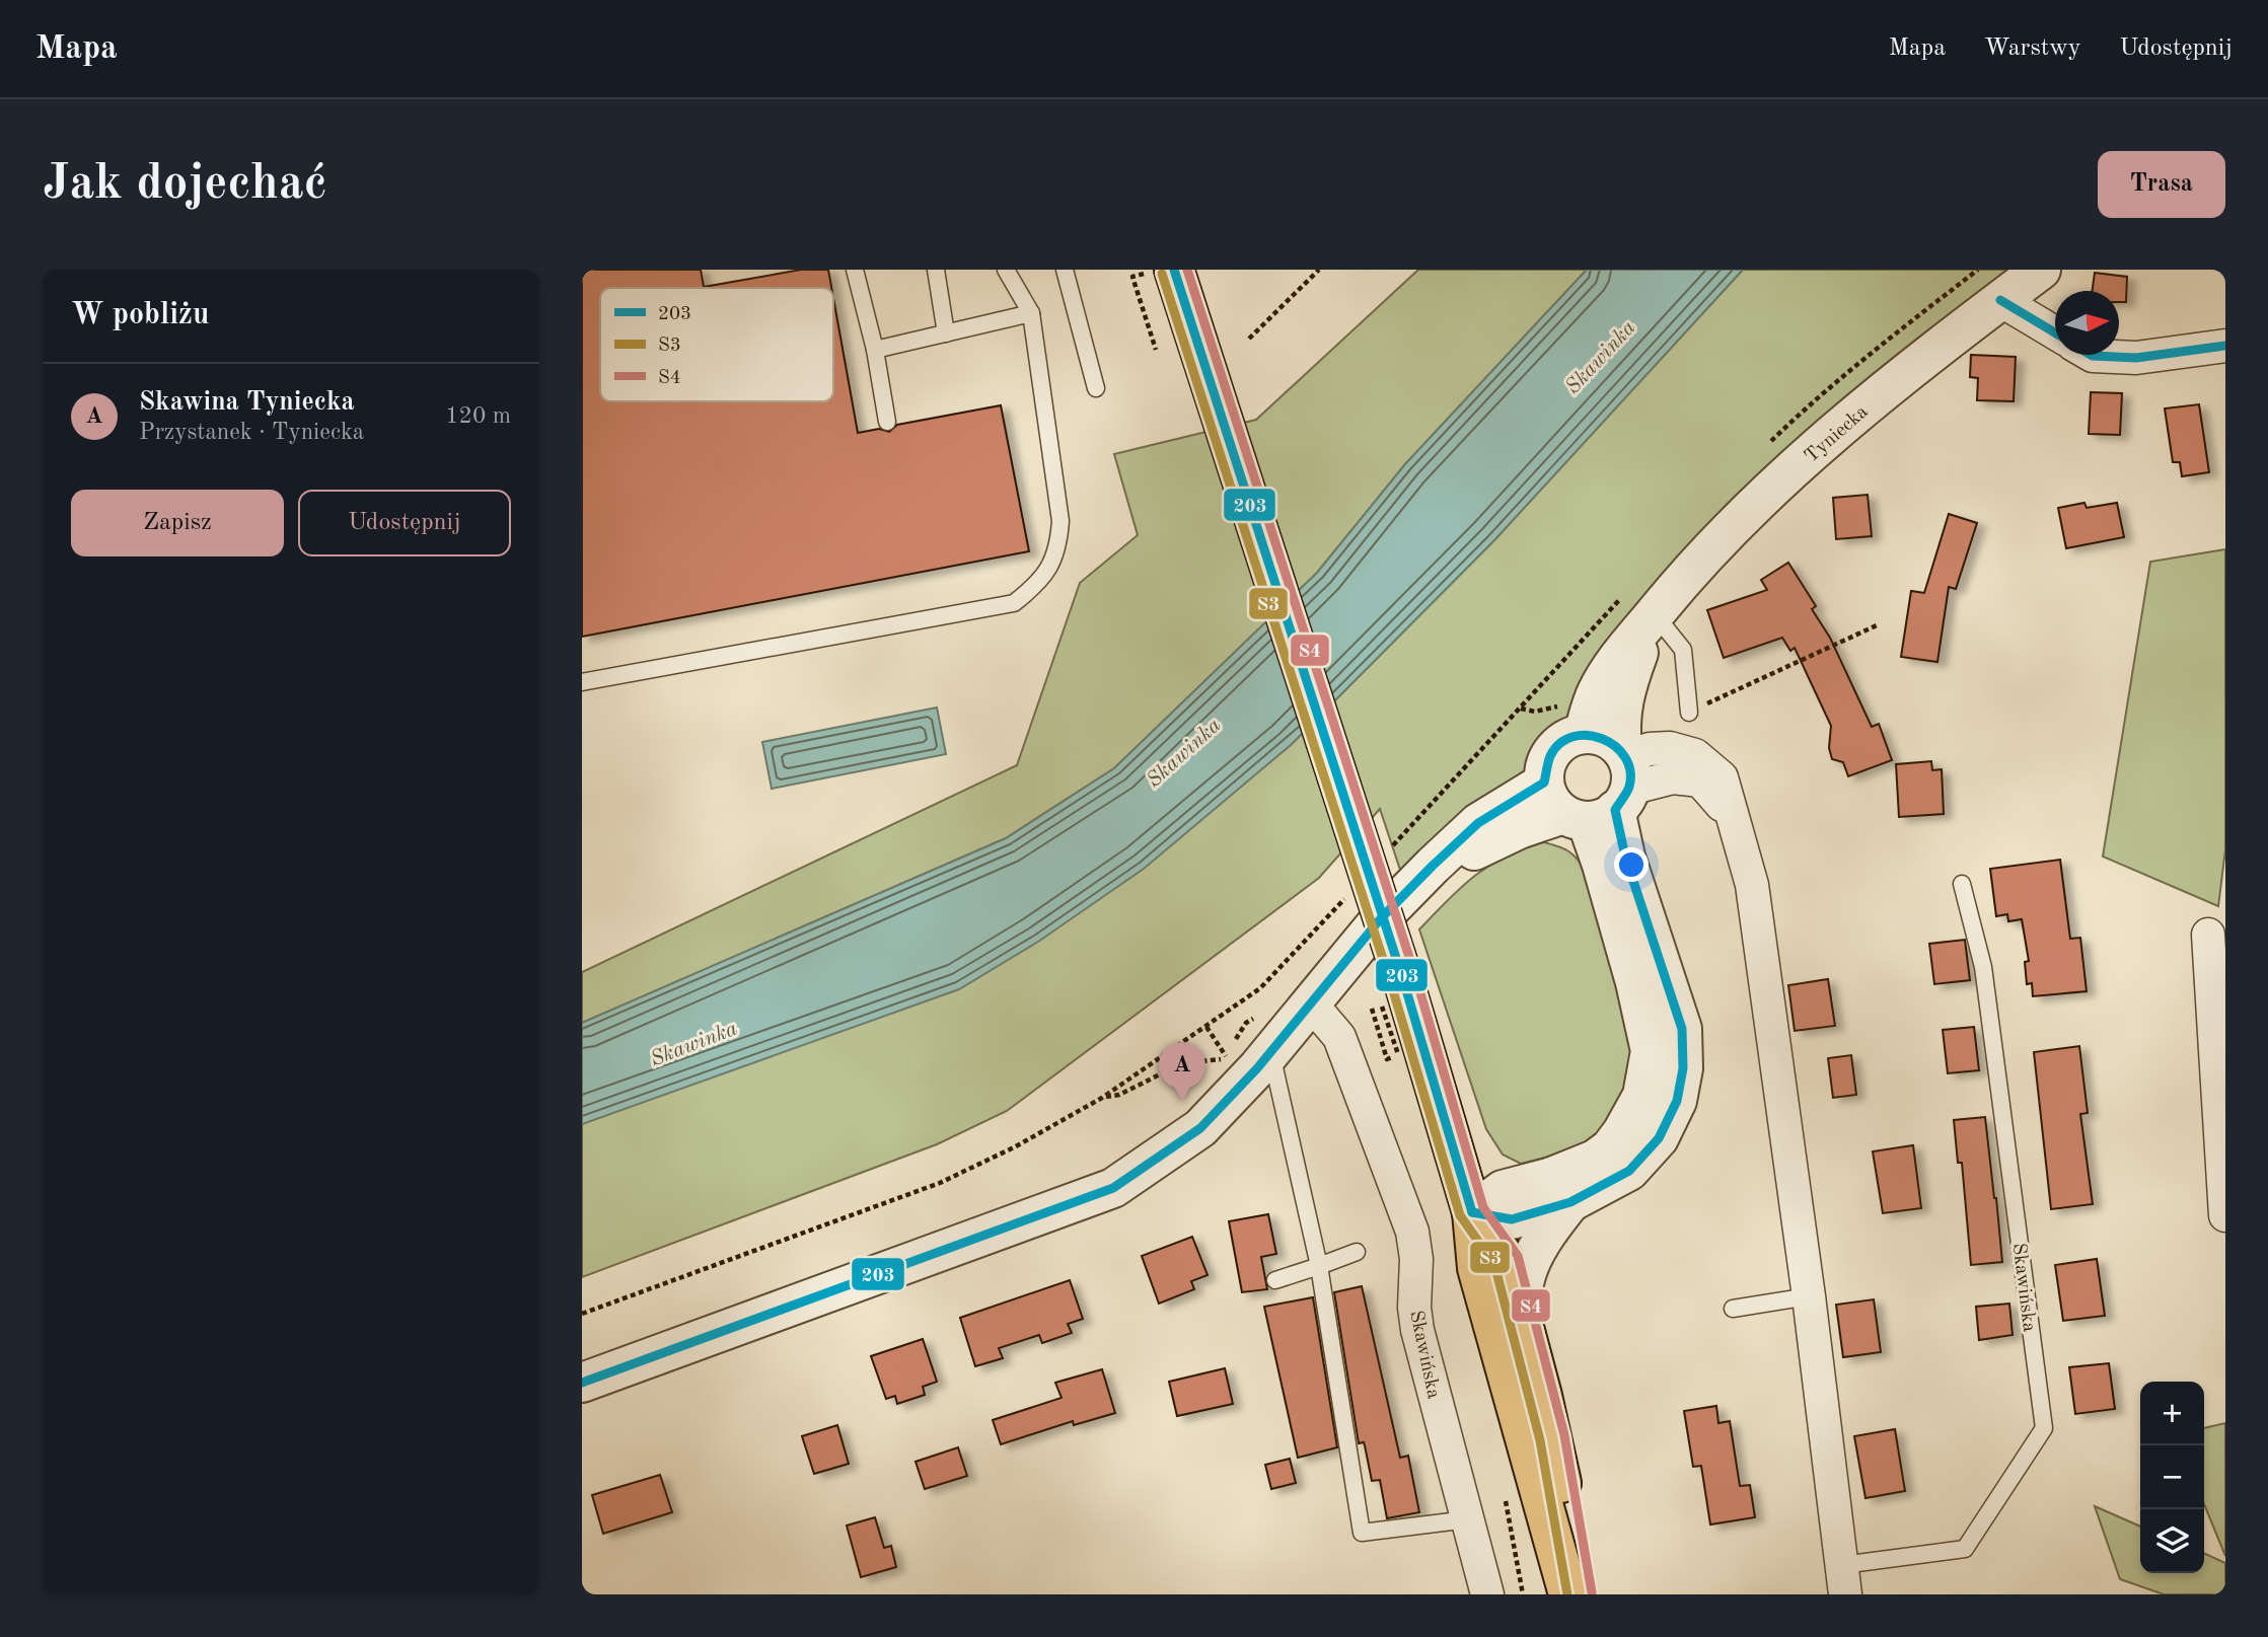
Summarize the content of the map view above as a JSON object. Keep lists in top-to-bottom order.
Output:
{
  "streets": {
    "street": ["Tyniecka", "Skawińska"]
  },
  "crossings": [
    ["Tyniecka", "Skawińska"]
  ],
  "water": ["Skawinka"],
  "lines": ["transit line 203", "transit line S4", "transit line S3"],
  "legend": ["203", "S3", "S4"],
  "north": "right",
  "page": {
    "header": "Mapa",
    "nav": ["Mapa", "Warstwy", "Udostępnij"],
    "buttons": [
      "Trasa",
      ["Zapisz", "Udostępnij"]
    ],
    "title": "Jak dojechać",
    "heading": "W pobliżu",
    "list": [
      {
        "mark": "A",
        "name": "Skawina Tyniecka",
        "note": "Przystanek · Tyniecka",
        "value": "120 m"
      }
    ],
    "pins": "A",
    "map_buttons": ["+", "−"]
  }
}
